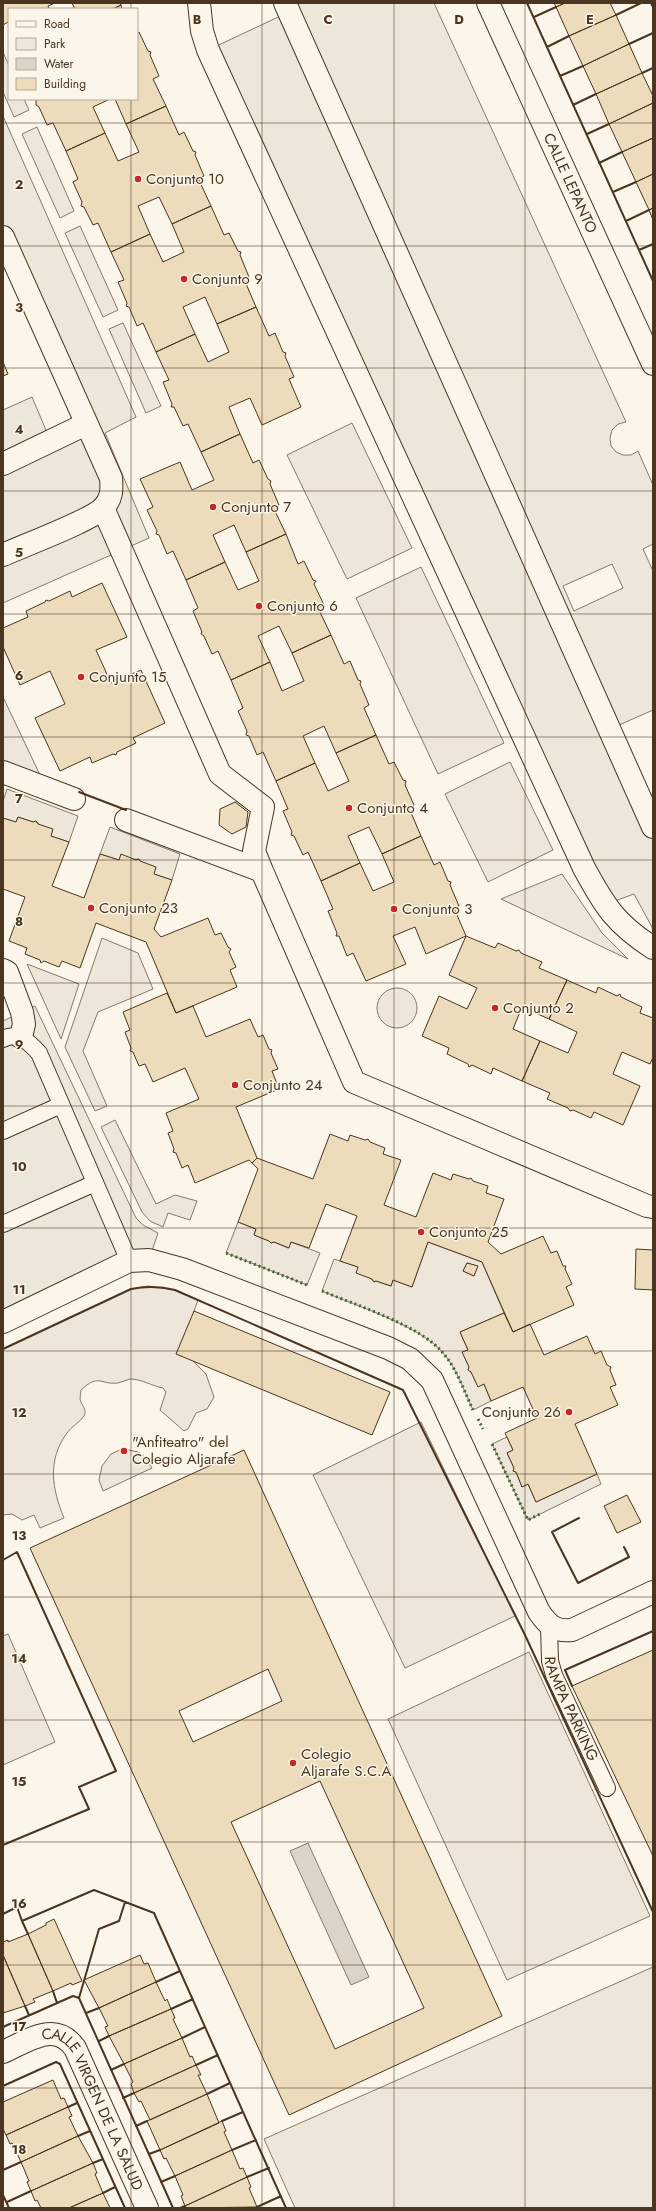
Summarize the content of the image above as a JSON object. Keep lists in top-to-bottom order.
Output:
{
  "streets": {
    "street": ["CALLE LEPANTO", "CALLE VIRGEN DE LA SALUD"],
    "lane": ["RAMPA PARKING"]
  },
  "places": [
    "Conjunto 10",
    "Conjunto 9",
    "Conjunto 7",
    "Conjunto 6",
    "Conjunto 15",
    "Conjunto 4",
    "Conjunto 23",
    "Conjunto 3",
    "Conjunto 2",
    "Conjunto 24",
    "Conjunto 25",
    "Conjunto 26",
    "\"Anfiteatro\" del Colegio Aljarafe",
    "Colegio Aljarafe S.C.A"
  ],
  "legend": [
    "Road",
    "Park",
    "Water",
    "Building"
  ],
  "grid": {
    "columns": [
      "B",
      "C",
      "D",
      "E"
    ],
    "rows": [
      "2",
      "3",
      "4",
      "5",
      "6",
      "7",
      "8",
      "9",
      "10",
      "11",
      "12",
      "13",
      "14",
      "15",
      "16",
      "17",
      "18"
    ]
  }
}
